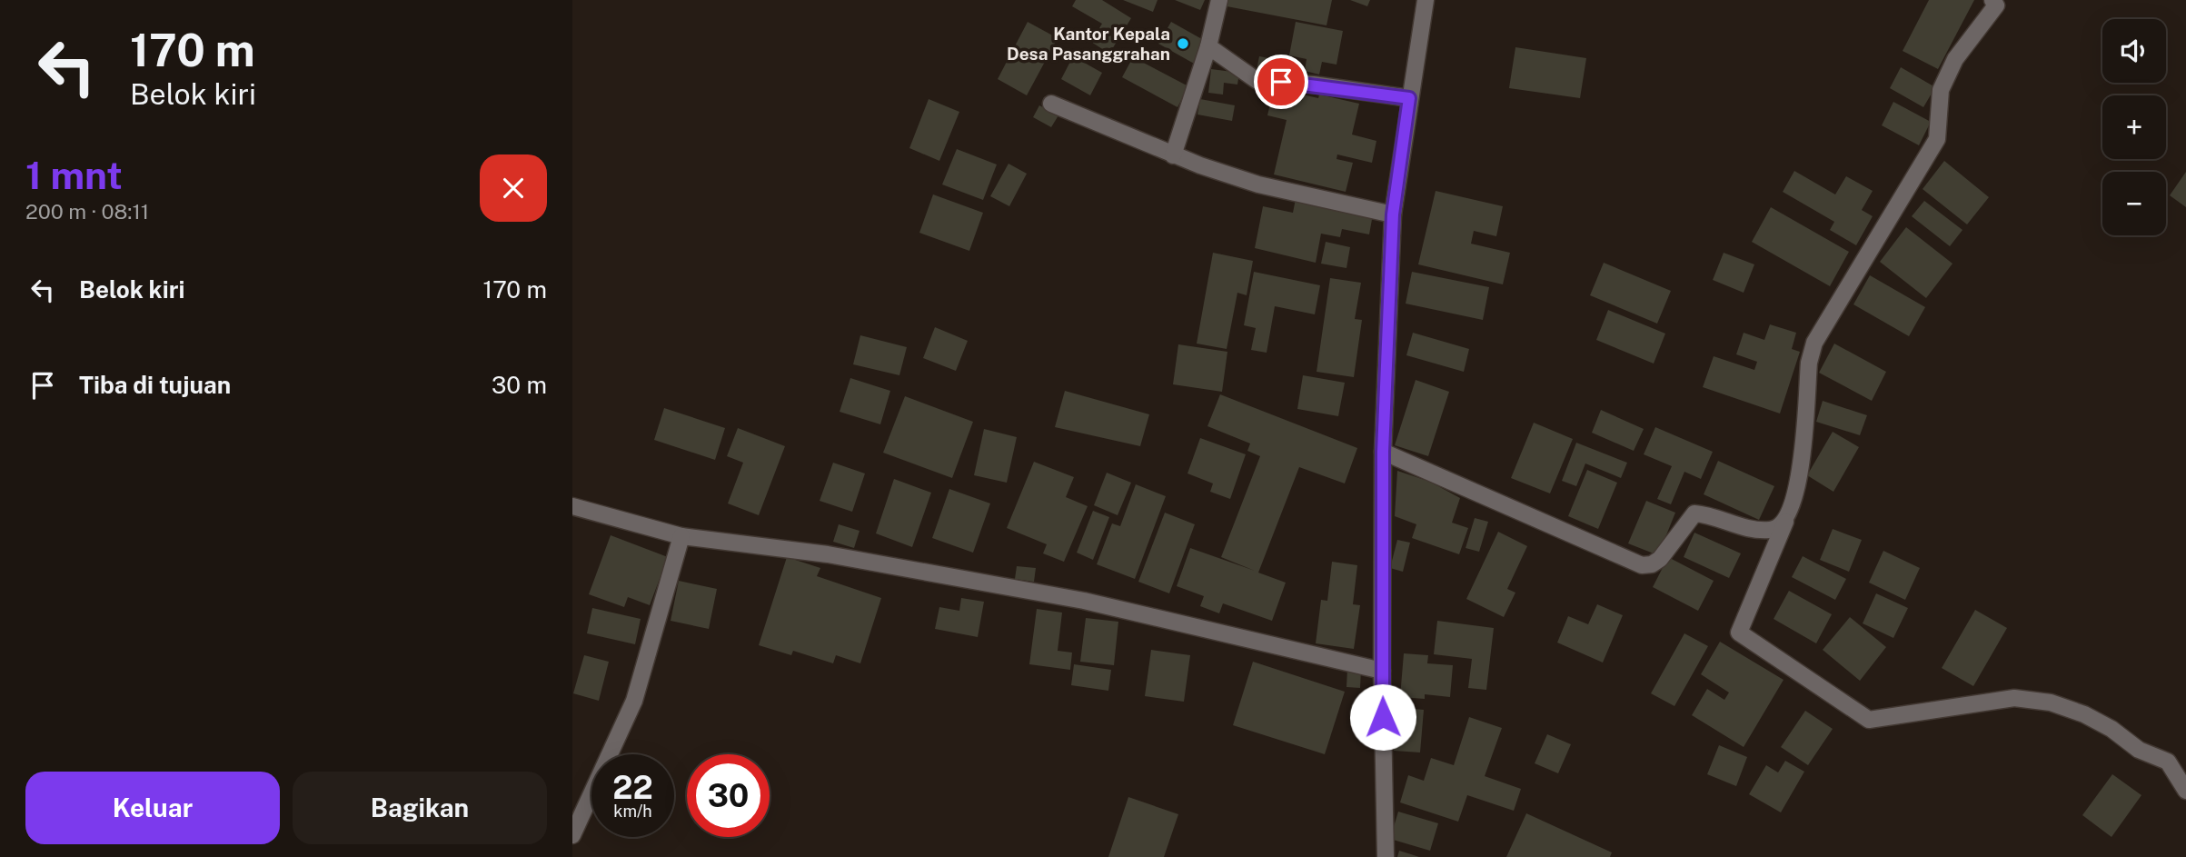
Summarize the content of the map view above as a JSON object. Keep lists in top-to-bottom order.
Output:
{
  "places": ["Kantor Kepala Desa Pasanggrahan"],
  "page": {
    "turn": ["170 m", "Belok kiri"],
    "map_buttons": ["+", "−"],
    "heading": ["1 mnt", "200 m · 08:11"],
    "list": [
      {
        "name": "Belok kiri",
        "value": "170 m"
      },
      {
        "name": "Tiba di tujuan",
        "value": "30 m"
      }
    ],
    "speed": "22 km/h",
    "limit": "30",
    "buttons": ["Keluar", "Bagikan"]
  }
}
